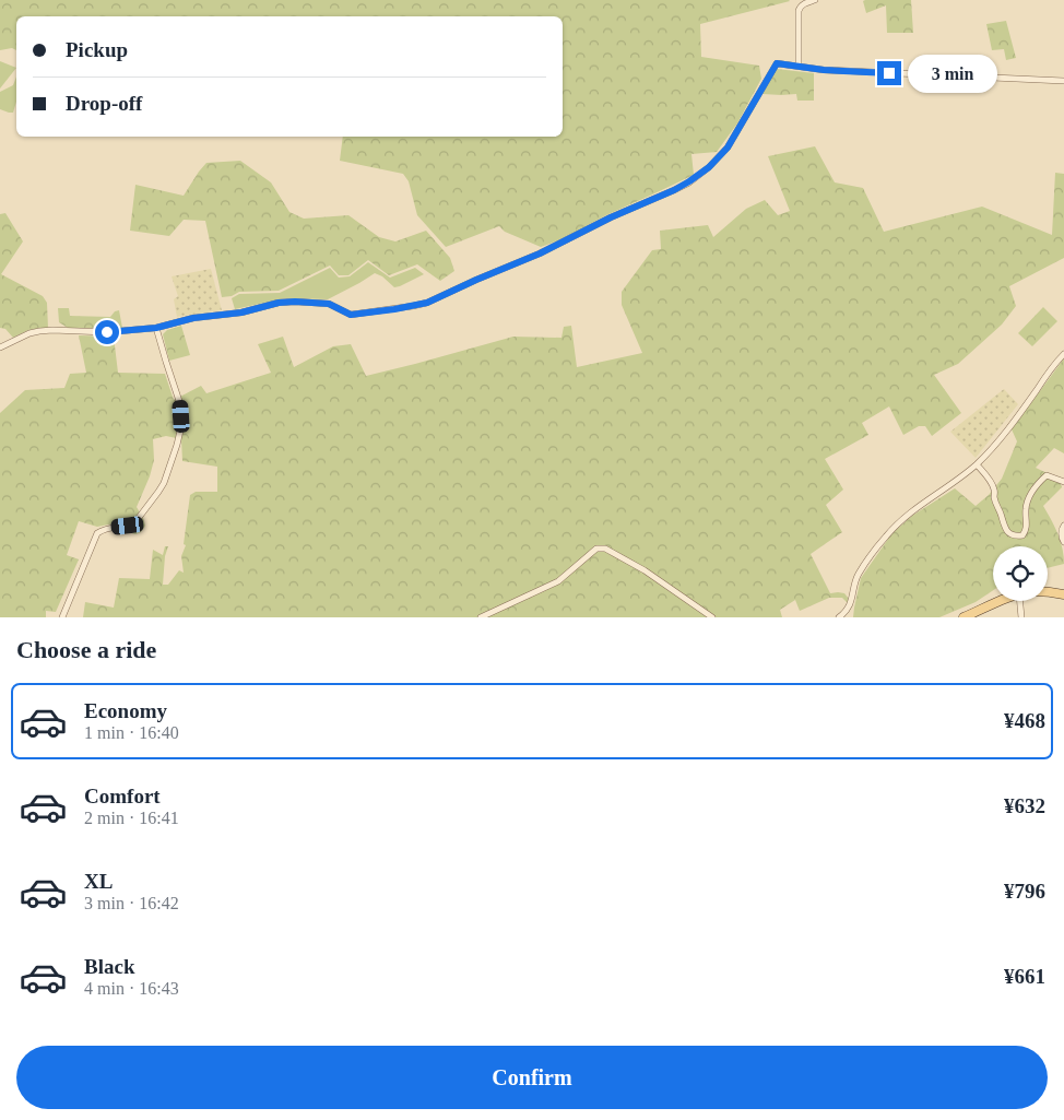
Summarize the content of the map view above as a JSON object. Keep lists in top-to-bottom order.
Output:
{
  "page": {
    "banner": ["Pickup", "Drop-off"],
    "bubble": "3 min",
    "heading": "Choose a ride",
    "list": [
      {
        "name": "Economy",
        "note": "1 min · 16:40",
        "value": "¥468"
      },
      {
        "name": "Comfort",
        "note": "2 min · 16:41",
        "value": "¥632"
      },
      {
        "name": "XL",
        "note": "3 min · 16:42",
        "value": "¥796"
      },
      {
        "name": "Black",
        "note": "4 min · 16:43",
        "value": "¥661"
      }
    ],
    "buttons": "Confirm"
  }
}
